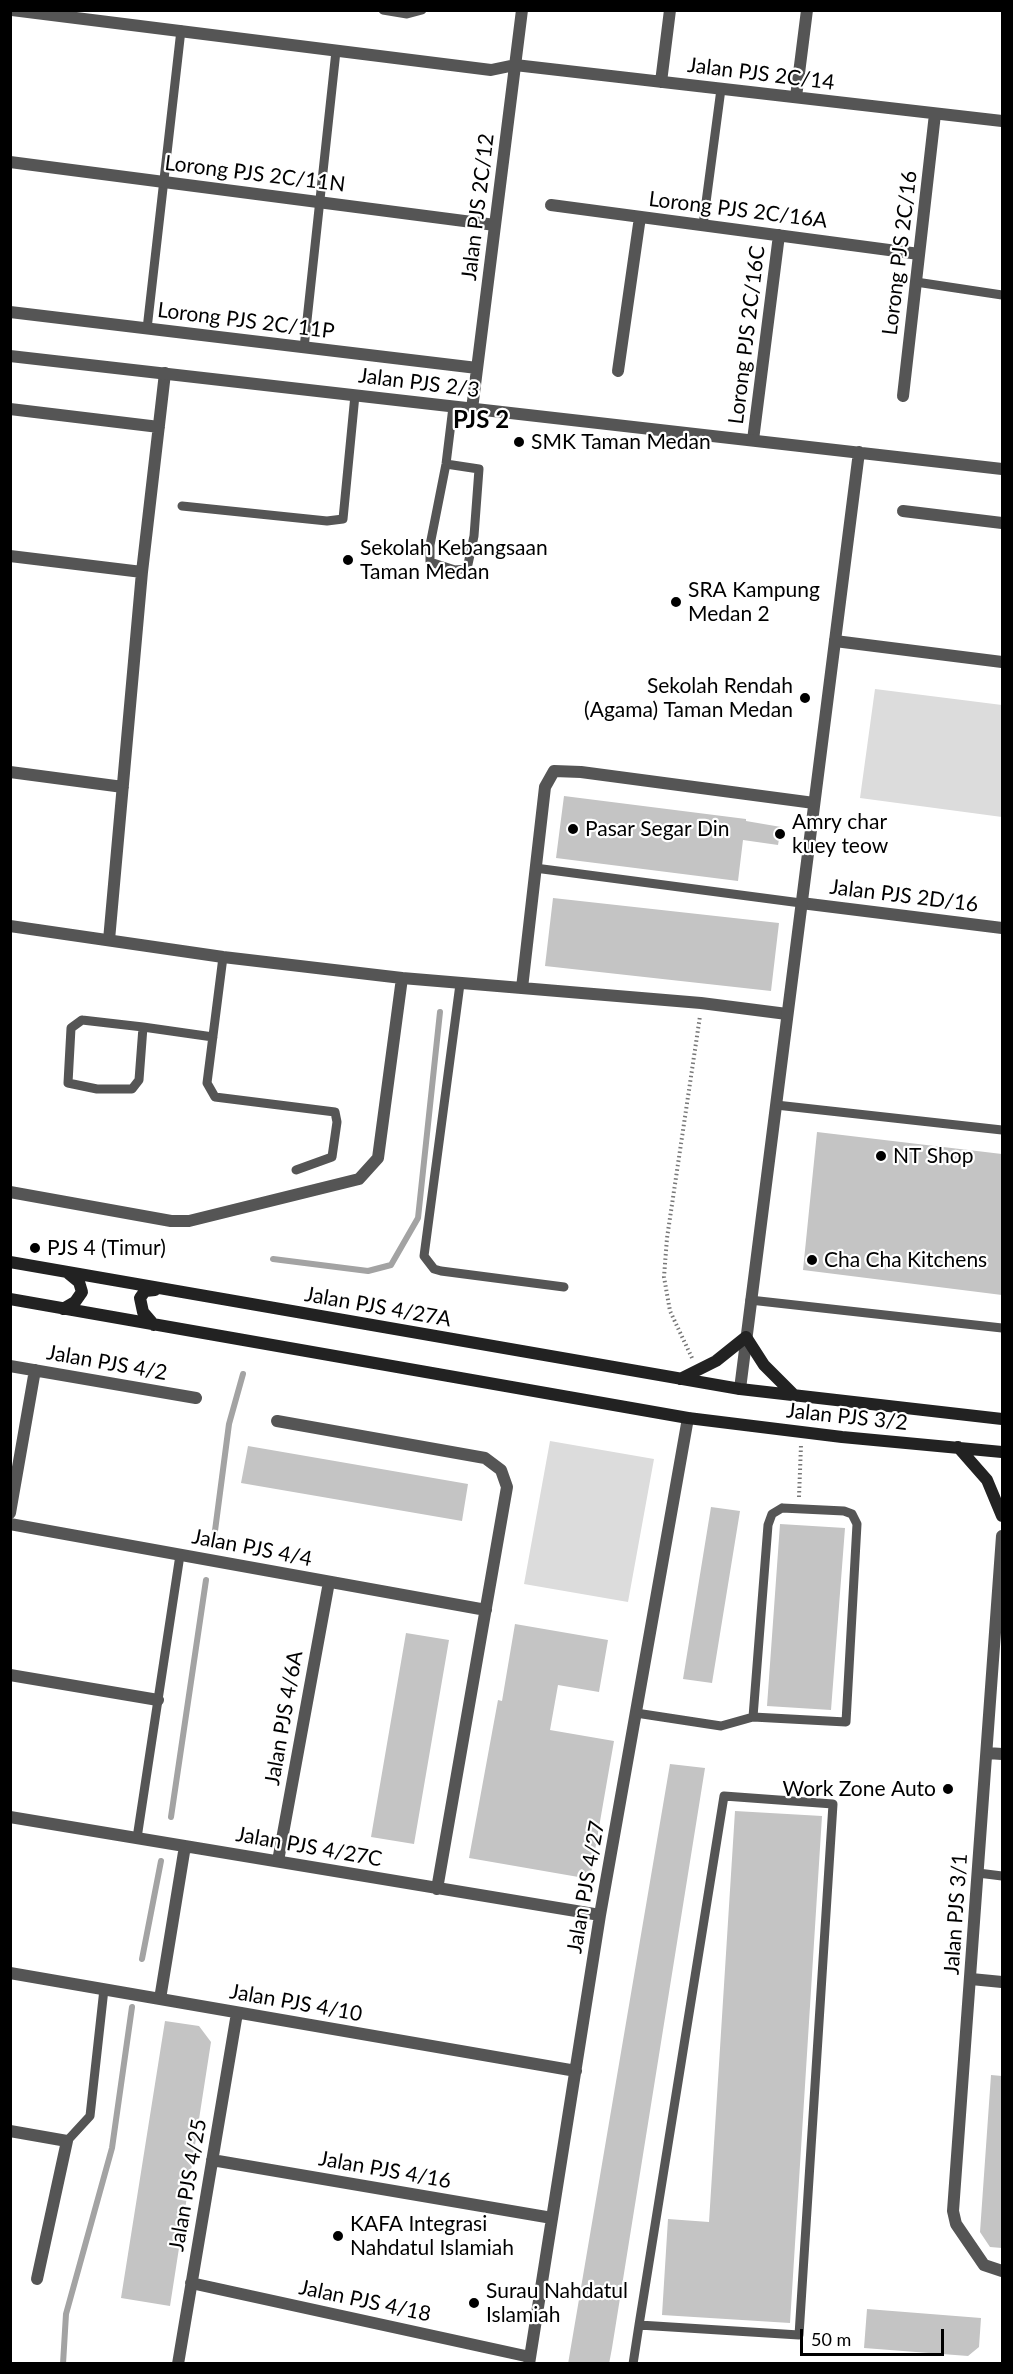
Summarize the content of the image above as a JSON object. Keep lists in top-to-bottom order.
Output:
{
  "streets": {
    "main road": ["Jalan PJS 4/27A", "Jalan PJS 3/2"],
    "street": [
      "Jalan PJS 2C/14",
      "Lorong PJS 2C/11N",
      "Jalan PJS 2C/12",
      "Lorong PJS 2C/16A",
      "Lorong PJS 2C/16",
      "Lorong PJS 2C/11P",
      "Lorong PJS 2C/16C",
      "Jalan PJS 2/3",
      "Jalan PJS 2D/16",
      "Jalan PJS 4/2",
      "Jalan PJS 4/4",
      "Jalan PJS 4/6A",
      "Jalan PJS 4/27C",
      "Jalan PJS 4/27",
      "Jalan PJS 3/1",
      "Jalan PJS 4/10",
      "Jalan PJS 4/16",
      "Jalan PJS 4/25",
      "Jalan PJS 4/18"
    ]
  },
  "crossings": [
    ["Jalan PJS 2C/14", "Jalan PJS 2C/12"],
    ["Jalan PJS 2C/14", "Lorong PJS 2C/16"],
    ["Lorong PJS 2C/11N", "Jalan PJS 2C/12"],
    ["Jalan PJS 2C/12", "Lorong PJS 2C/11P"],
    ["Jalan PJS 2C/12", "Jalan PJS 2/3"],
    ["Lorong PJS 2C/16A", "Lorong PJS 2C/16"],
    ["Lorong PJS 2C/16A", "Lorong PJS 2C/16C"],
    ["Lorong PJS 2C/16C", "Jalan PJS 2/3"],
    ["Jalan PJS 4/27A", "Jalan PJS 3/2"],
    ["Jalan PJS 3/2", "Jalan PJS 4/27"],
    ["Jalan PJS 4/4", "Jalan PJS 4/6A"],
    ["Jalan PJS 4/6A", "Jalan PJS 4/27C"],
    ["Jalan PJS 4/27C", "Jalan PJS 4/27"],
    ["Jalan PJS 4/27", "Jalan PJS 4/10"],
    ["Jalan PJS 4/27", "Jalan PJS 4/16"],
    ["Jalan PJS 4/27", "Jalan PJS 4/18"],
    ["Jalan PJS 4/10", "Jalan PJS 4/25"],
    ["Jalan PJS 4/16", "Jalan PJS 4/25"],
    ["Jalan PJS 4/25", "Jalan PJS 4/18"]
  ],
  "districts": ["PJS 2"],
  "places": [
    "SMK Taman Medan",
    "Sekolah Kebangsaan Taman Medan",
    "SRA Kampung Medan 2",
    "Sekolah Rendah (Agama) Taman Medan",
    "Pasar Segar Din",
    "Amry char kuey teow",
    "NT Shop",
    "PJS 4 (Timur)",
    "Cha Cha Kitchens",
    "Work Zone Auto",
    "KAFA Integrasi Nahdatul Islamiah",
    "Surau Nahdatul Islamiah"
  ],
  "scale_bar": "50 m"
}
